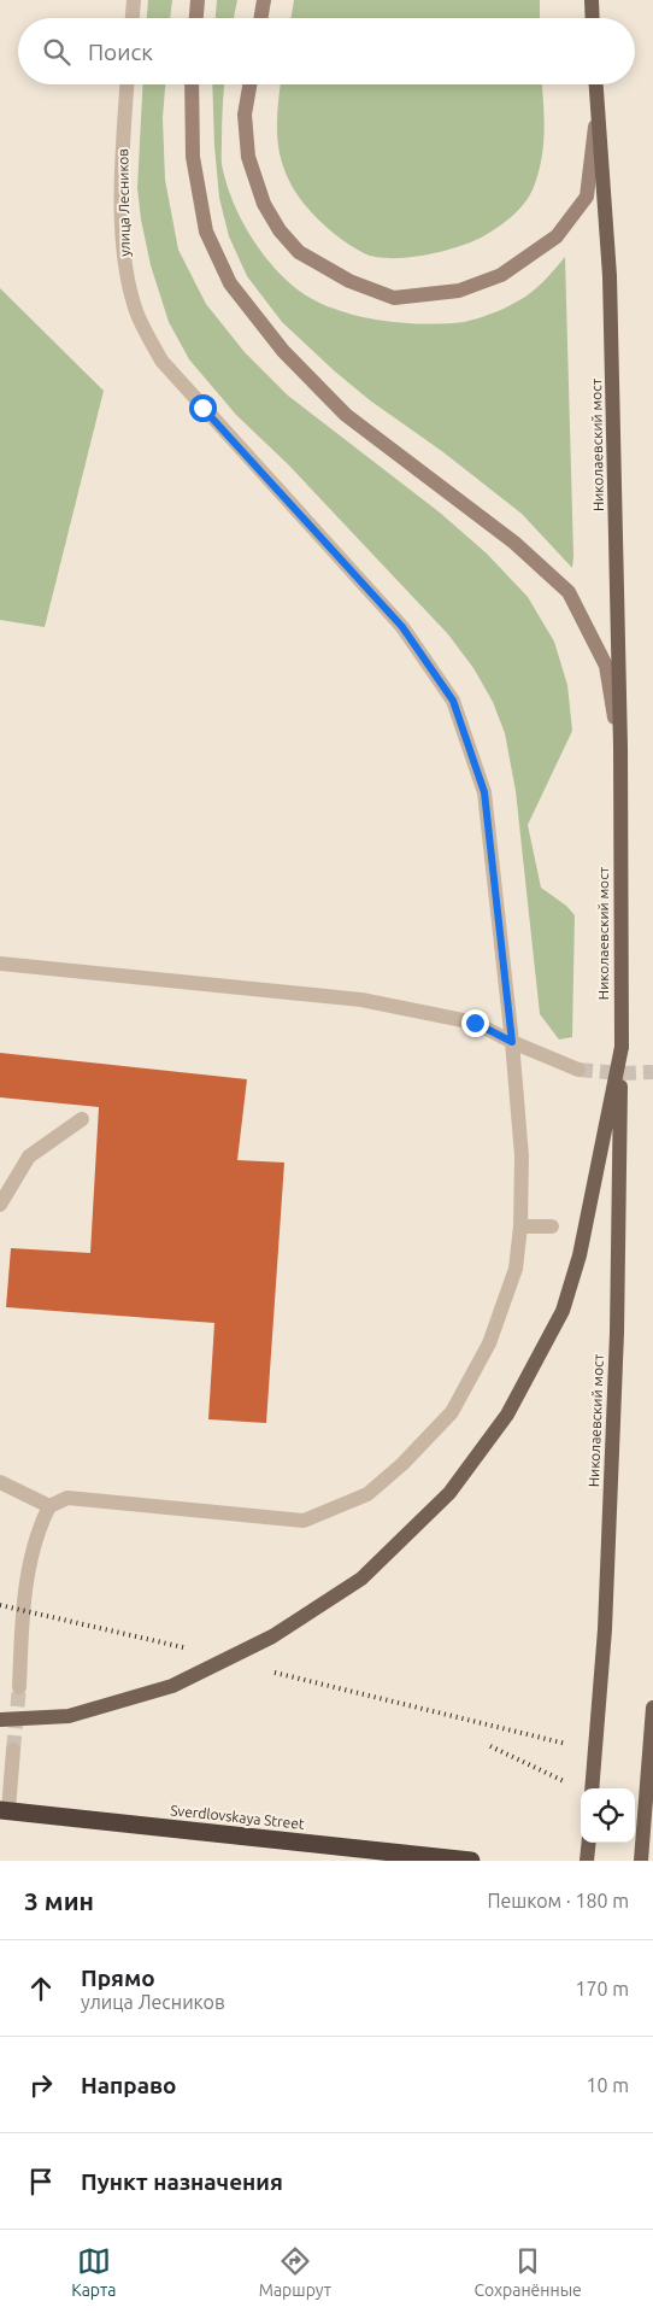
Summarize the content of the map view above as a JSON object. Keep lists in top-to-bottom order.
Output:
{
  "streets": {
    "highway": ["Sverdlovskaya Street"],
    "main road": ["Николаевский мост"],
    "street": ["улица Лесников"]
  },
  "page": {
    "search": "Поиск",
    "heading": ["3 мин", "Пешком · 180 m"],
    "list": [
      ["Прямо", "улица Лесников", "170 m"],
      ["Направо", "10 m"],
      "Пункт назначения"
    ],
    "nav": ["Карта", "Маршрут", "Сохранённые"]
  }
}
